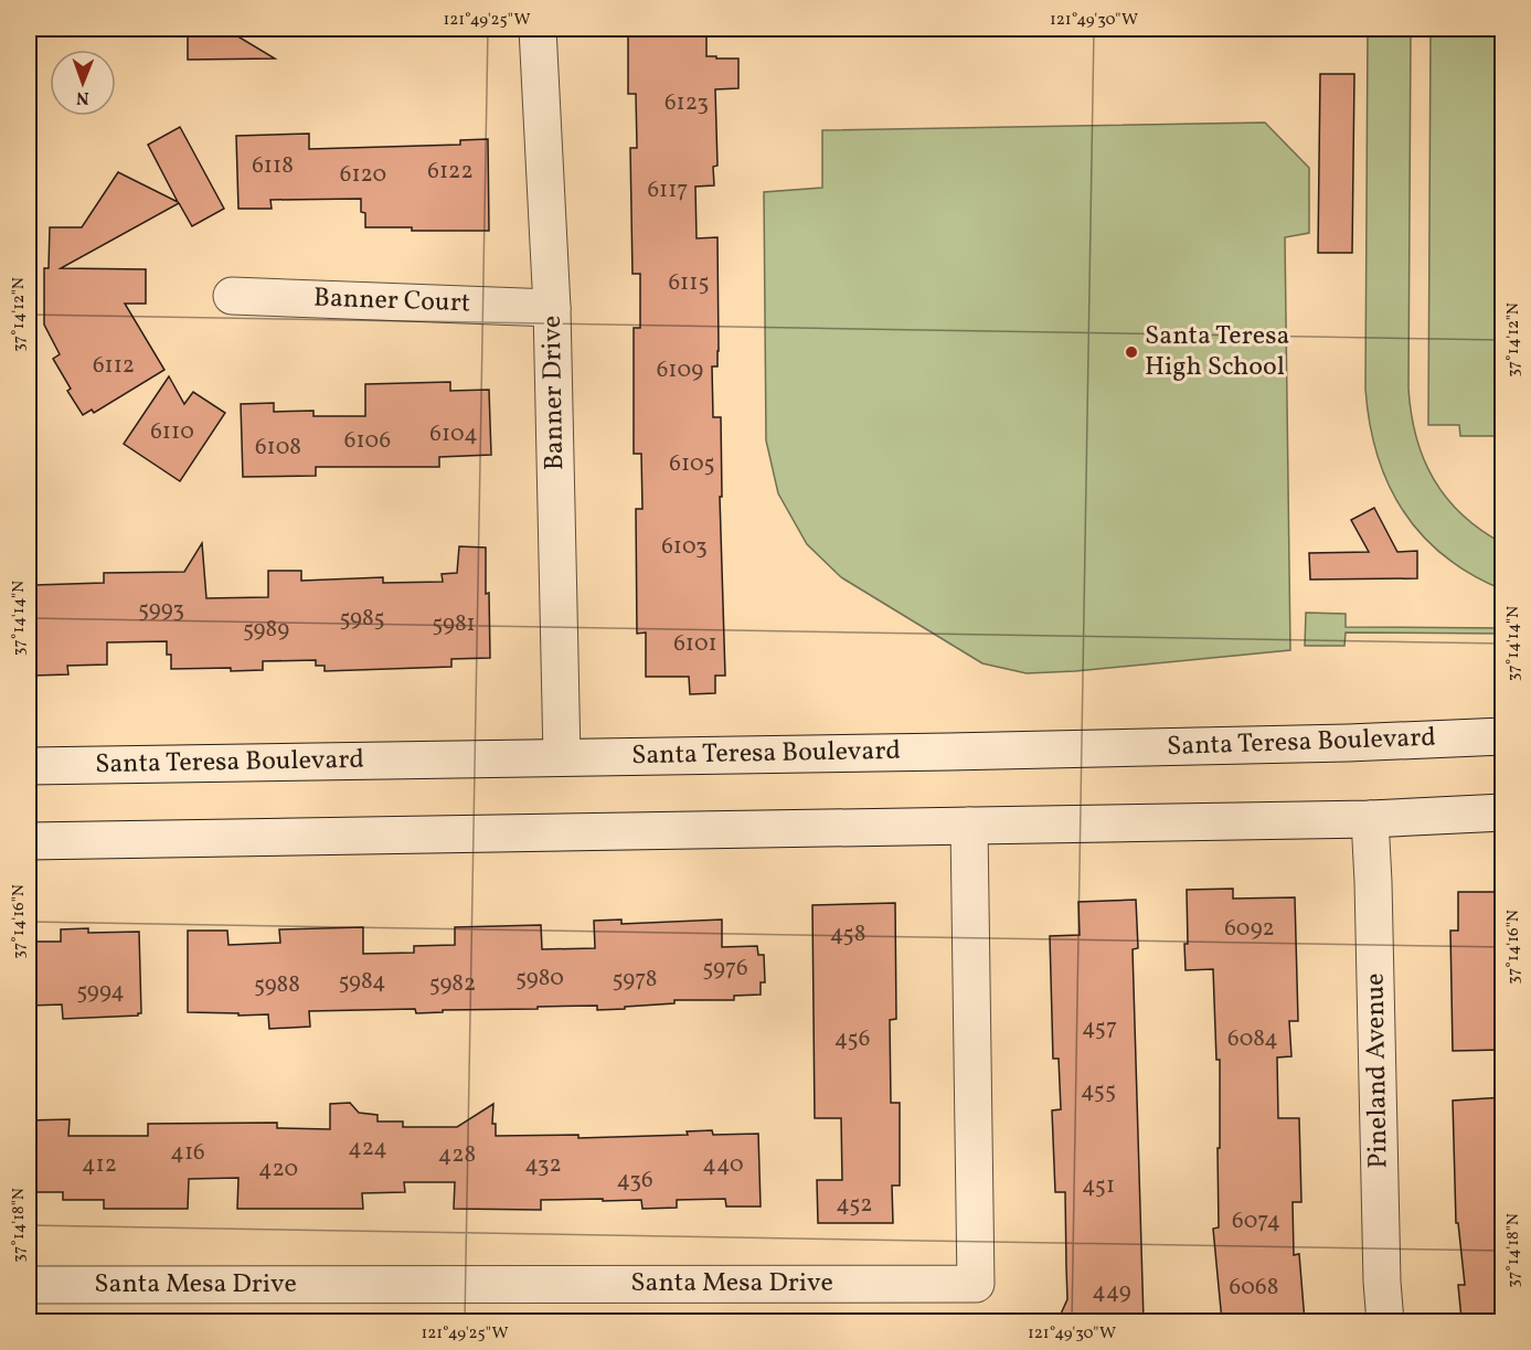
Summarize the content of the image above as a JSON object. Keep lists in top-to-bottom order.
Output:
{
  "streets": {
    "street": [
      "Banner Court",
      "Banner Drive",
      "Santa Teresa Boulevard",
      "Pineland Avenue",
      "Santa Mesa Drive"
    ]
  },
  "crossings": [
    ["Banner Court", "Banner Drive"],
    ["Banner Drive", "Santa Teresa Boulevard"]
  ],
  "places": ["Santa Teresa High School"],
  "house_numbers": [
    "6123",
    "6118",
    "6122",
    "6120",
    "6117",
    "6115",
    "6112",
    "6109",
    "6110",
    "6104",
    "6106",
    "6108",
    "6105",
    "6103",
    "5993",
    "5985",
    "5981",
    "5989",
    "6101",
    "6092",
    "458",
    "5976",
    "5980",
    "5978",
    "5984",
    "5982",
    "5988",
    "5994",
    "457",
    "456",
    "6084",
    "455",
    "424",
    "416",
    "428",
    "412",
    "432",
    "440",
    "420",
    "436",
    "451",
    "452",
    "6074",
    "6068",
    "449"
  ],
  "north": "bottom",
  "coordinates": [
    "121°49'25\"W",
    "121°49'30\"W",
    "37°14'12\"N",
    "37°14'14\"N",
    "37°14'16\"N",
    "37°14'18\"N"
  ]
}
